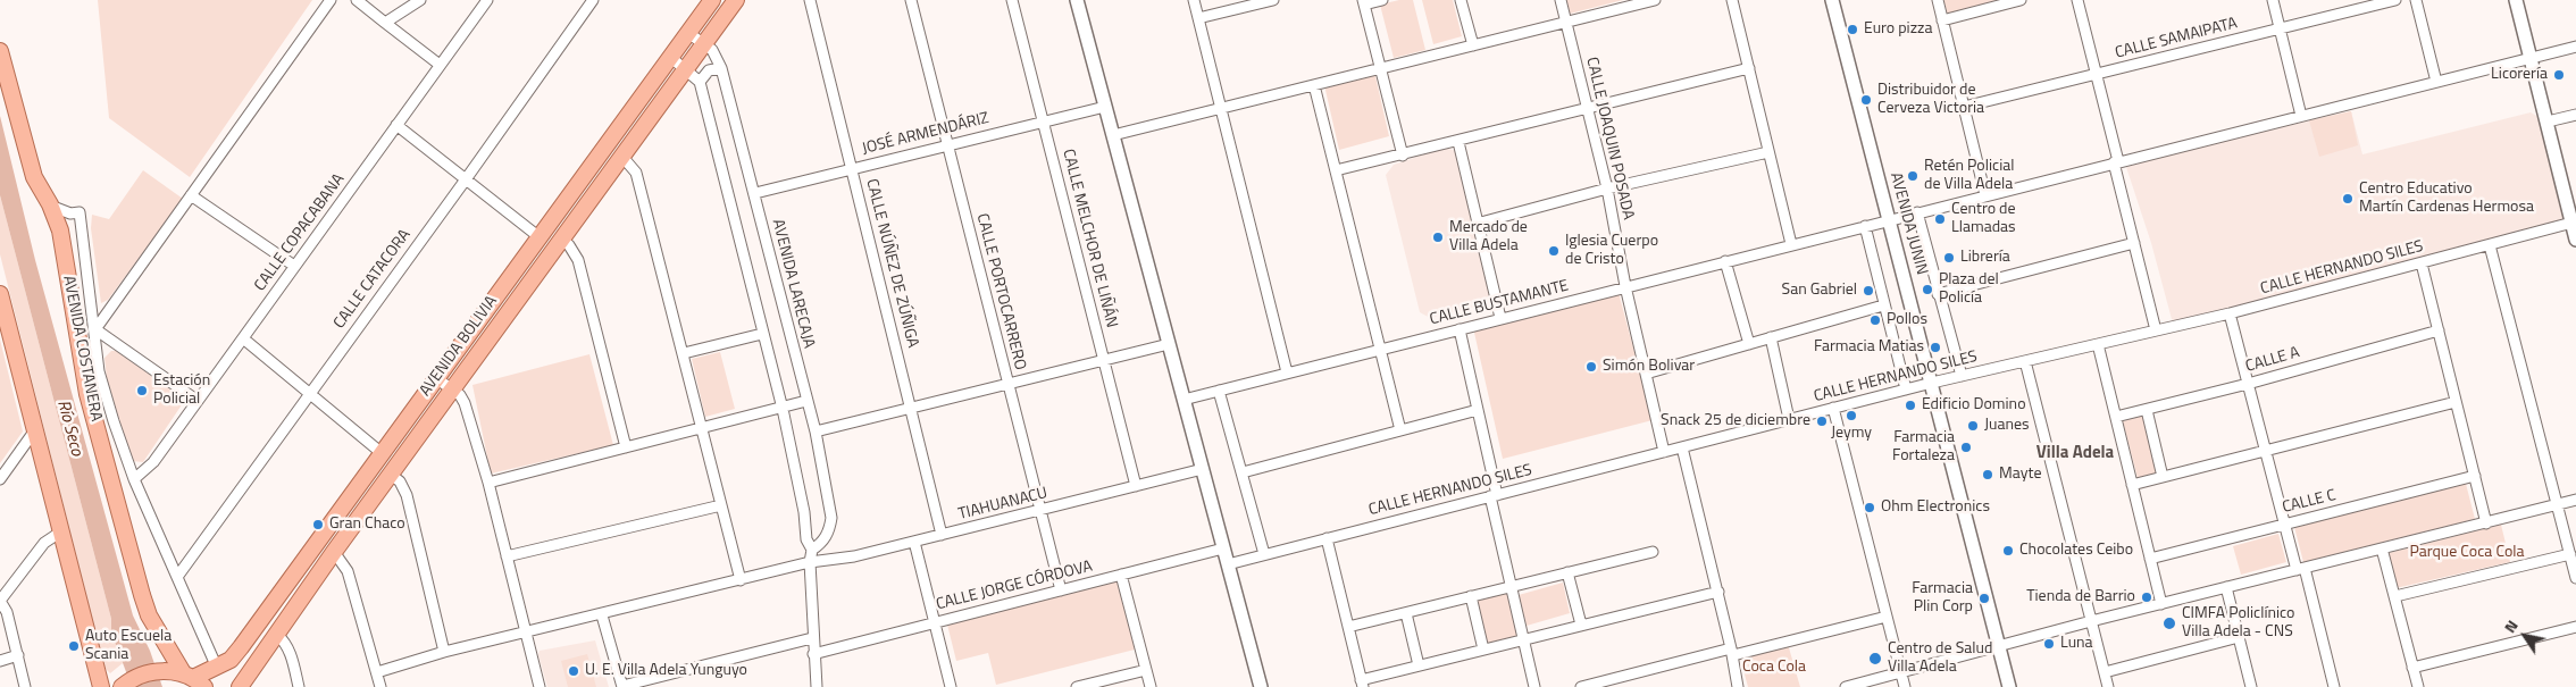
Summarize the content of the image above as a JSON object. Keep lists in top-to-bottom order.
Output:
{
  "streets": {
    "main road": ["AVENIDA BOLIVIA", "AVENIDA COSTANERA"],
    "street": [
      "CALLE SAMAIPATA",
      "JOSÉ ARMENDÁRIZ",
      "CALLE JOAQUIN POSADA",
      "AVENIDA JUNIN",
      "CALLE COPACABANA",
      "CALLE MELCHOR DE LIÑÁN",
      "CALLE NÚÑEZ DE ZÚÑIGA",
      "CALLE HERNANDO SILES",
      "CALLE CATACORA",
      "AVENIDA LARECAJA",
      "CALLE PORTOCARRERO",
      "CALLE BUSTAMANTE",
      "CALLE A",
      "CALLE C",
      "TIAHUANACU",
      "CALLE JORGE CÓRDOVA"
    ]
  },
  "crossings": [
    ["JOSÉ ARMENDÁRIZ", "CALLE MELCHOR DE LIÑÁN"],
    ["JOSÉ ARMENDÁRIZ", "CALLE NÚÑEZ DE ZÚÑIGA"],
    ["JOSÉ ARMENDÁRIZ", "AVENIDA LARECAJA"],
    ["JOSÉ ARMENDÁRIZ", "CALLE PORTOCARRERO"],
    ["CALLE JOAQUIN POSADA", "CALLE HERNANDO SILES"],
    ["CALLE JOAQUIN POSADA", "CALLE BUSTAMANTE"],
    ["AVENIDA JUNIN", "CALLE HERNANDO SILES"],
    ["AVENIDA JUNIN", "CALLE BUSTAMANTE"],
    ["CALLE MELCHOR DE LIÑÁN", "TIAHUANACU"],
    ["CALLE NÚÑEZ DE ZÚÑIGA", "TIAHUANACU"],
    ["AVENIDA LARECAJA", "AVENIDA BOLIVIA"],
    ["AVENIDA LARECAJA", "TIAHUANACU"],
    ["AVENIDA LARECAJA", "CALLE JORGE CÓRDOVA"],
    ["CALLE PORTOCARRERO", "TIAHUANACU"],
    ["CALLE PORTOCARRERO", "CALLE JORGE CÓRDOVA"],
    ["AVENIDA BOLIVIA", "AVENIDA COSTANERA"]
  ],
  "districts": ["Villa Adela"],
  "water": ["Río Seco"],
  "parks": ["Parque Coca Cola", "Coca Cola"],
  "places": [
    "Euro pizza",
    "Licorería",
    "Distribuidor de Cerveza Victoria",
    "Retén Policial de Villa Adela",
    "Centro Educativo Martín Cardenas Hermosa",
    "Centro de Llamadas",
    "Mercado de Villa Adela",
    "Iglesia Cuerpo de Cristo",
    "Librería",
    "Plaza del Policía",
    "San Gabriel",
    "Pollos",
    "Farmacia Matias",
    "Simón Bolivar",
    "Estación Policial",
    "Edificio Domino",
    "Jeymy",
    "Snack 25 de diciembre",
    "Juanes",
    "Farmacia Fortaleza",
    "Mayte",
    "Ohm Electronics",
    "Gran Chaco",
    "Chocolates Ceibo",
    "Tienda de Barrio",
    "Farmacia Plin Corp",
    "CIMFA Policlínico Villa Adela - CNS",
    "Luna",
    "Auto Escuela Scania",
    "Centro de Salud Villa Adela",
    "U. E. Villa Adela Yunguyo"
  ],
  "north": "top left"
}
